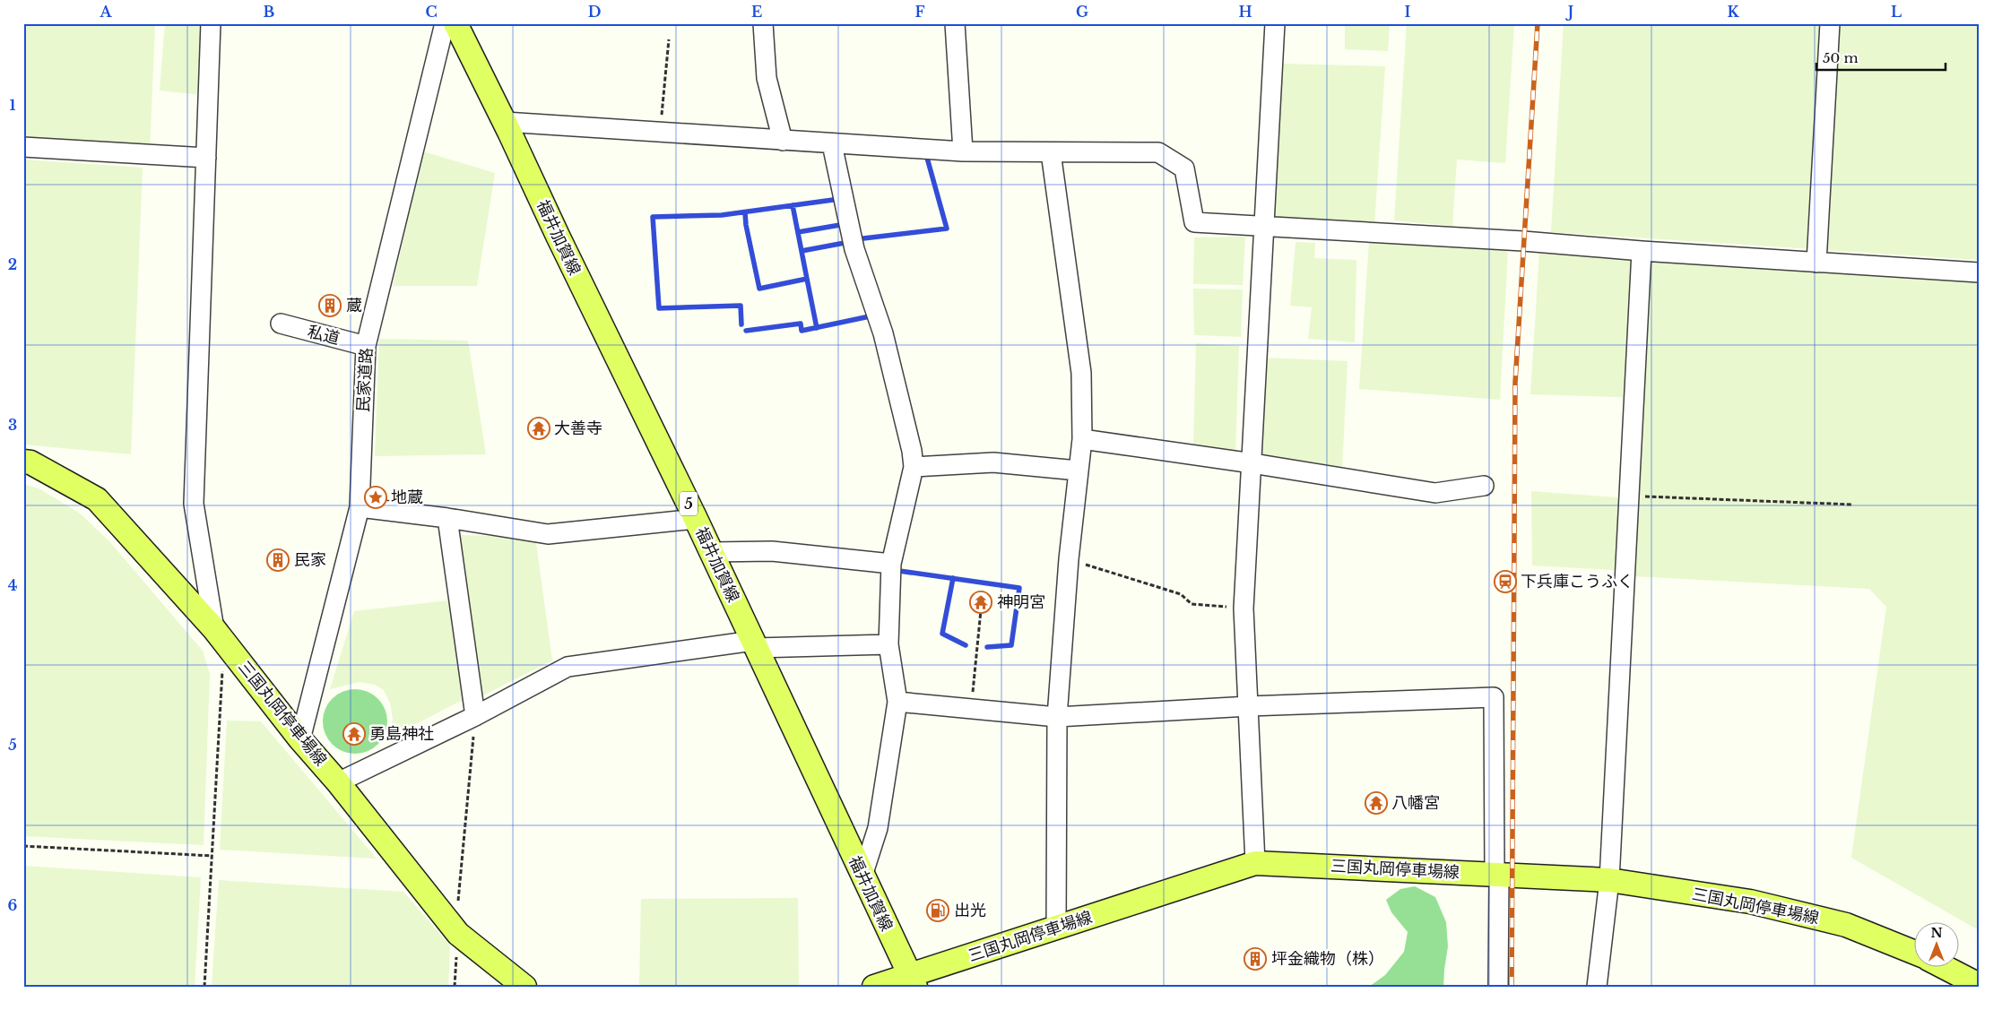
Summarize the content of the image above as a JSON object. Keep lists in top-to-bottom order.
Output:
{
  "streets": {
    "main road": ["福井加賀線", "5", "三国丸岡停車場線"],
    "street": ["私道", "民家道路"]
  },
  "crossings": [
    ["福井加賀線", "三国丸岡停車場線"],
    ["私道", "民家道路"],
    ["民家道路", "三国丸岡停車場線"]
  ],
  "places": {
    "building": ["蔵", "民家", "坪金織物（株）"],
    "temple": [
      "大善寺",
      "神明宮",
      "勇島神社",
      "八幡宮"
    ],
    "place": ["地蔵"],
    "station": ["下兵庫こうふく"],
    "fuel station": ["出光"]
  },
  "scale_bar": "50 m",
  "north": "top",
  "grid": {
    "columns": [
      "A",
      "B",
      "C",
      "D",
      "E",
      "F",
      "G",
      "H",
      "I",
      "J",
      "K",
      "L"
    ],
    "rows": [
      "1",
      "2",
      "3",
      "4",
      "5",
      "6"
    ]
  }
}
